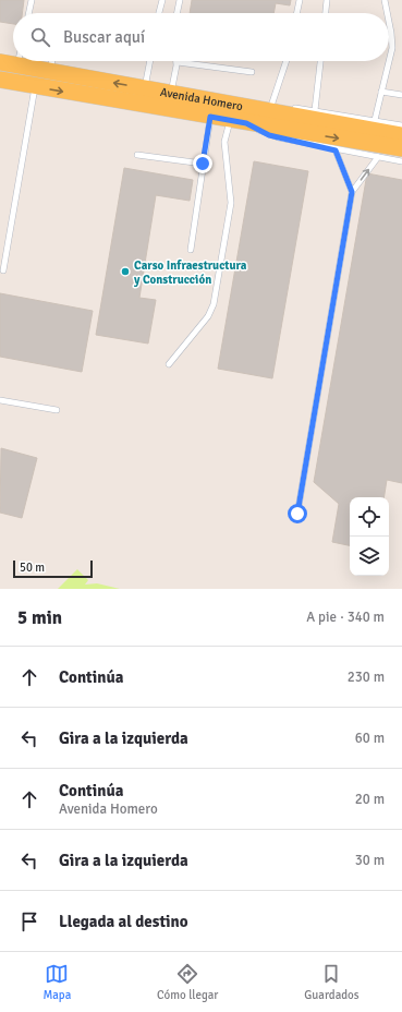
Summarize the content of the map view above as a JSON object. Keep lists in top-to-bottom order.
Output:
{
  "streets": {
    "main road": ["Avenida Homero"]
  },
  "places": ["Carso Infraestructura y Construcción"],
  "scale_bar": "50 m",
  "page": {
    "search": "Buscar aquí",
    "scale": "50 m",
    "heading": ["5 min", "A pie · 340 m"],
    "list": [
      ["Continúa", "230 m"],
      ["Gira a la izquierda", "60 m"],
      ["Continúa", "Avenida Homero", "20 m"],
      ["Gira a la izquierda", "30 m"],
      "Llegada al destino"
    ],
    "nav": ["Mapa", "Cómo llegar", "Guardados"]
  }
}
